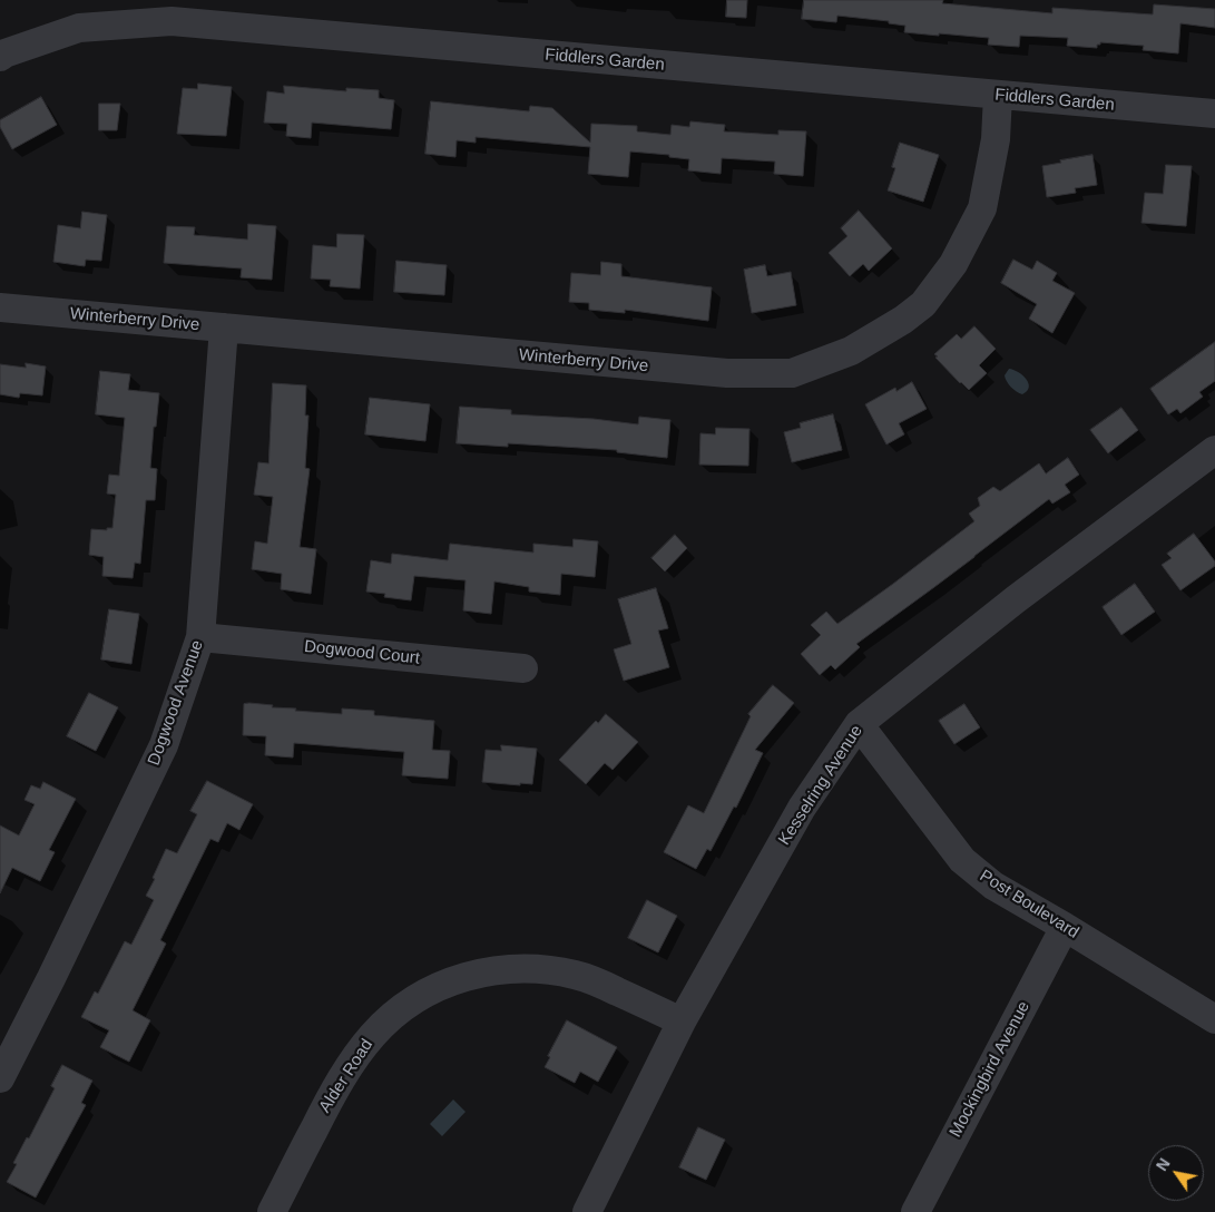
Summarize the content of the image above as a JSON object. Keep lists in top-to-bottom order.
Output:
{
  "streets": {
    "street": [
      "Fiddlers Garden",
      "Winterberry Drive",
      "Dogwood Court",
      "Dogwood Avenue",
      "Kesselring Avenue",
      "Post Boulevard",
      "Mockingbird Avenue",
      "Alder Road"
    ]
  },
  "crossings": [
    ["Fiddlers Garden", "Winterberry Drive"],
    ["Winterberry Drive", "Dogwood Avenue"],
    ["Dogwood Court", "Dogwood Avenue"],
    ["Kesselring Avenue", "Post Boulevard"],
    ["Kesselring Avenue", "Alder Road"],
    ["Post Boulevard", "Mockingbird Avenue"]
  ],
  "north": "top left"
}
